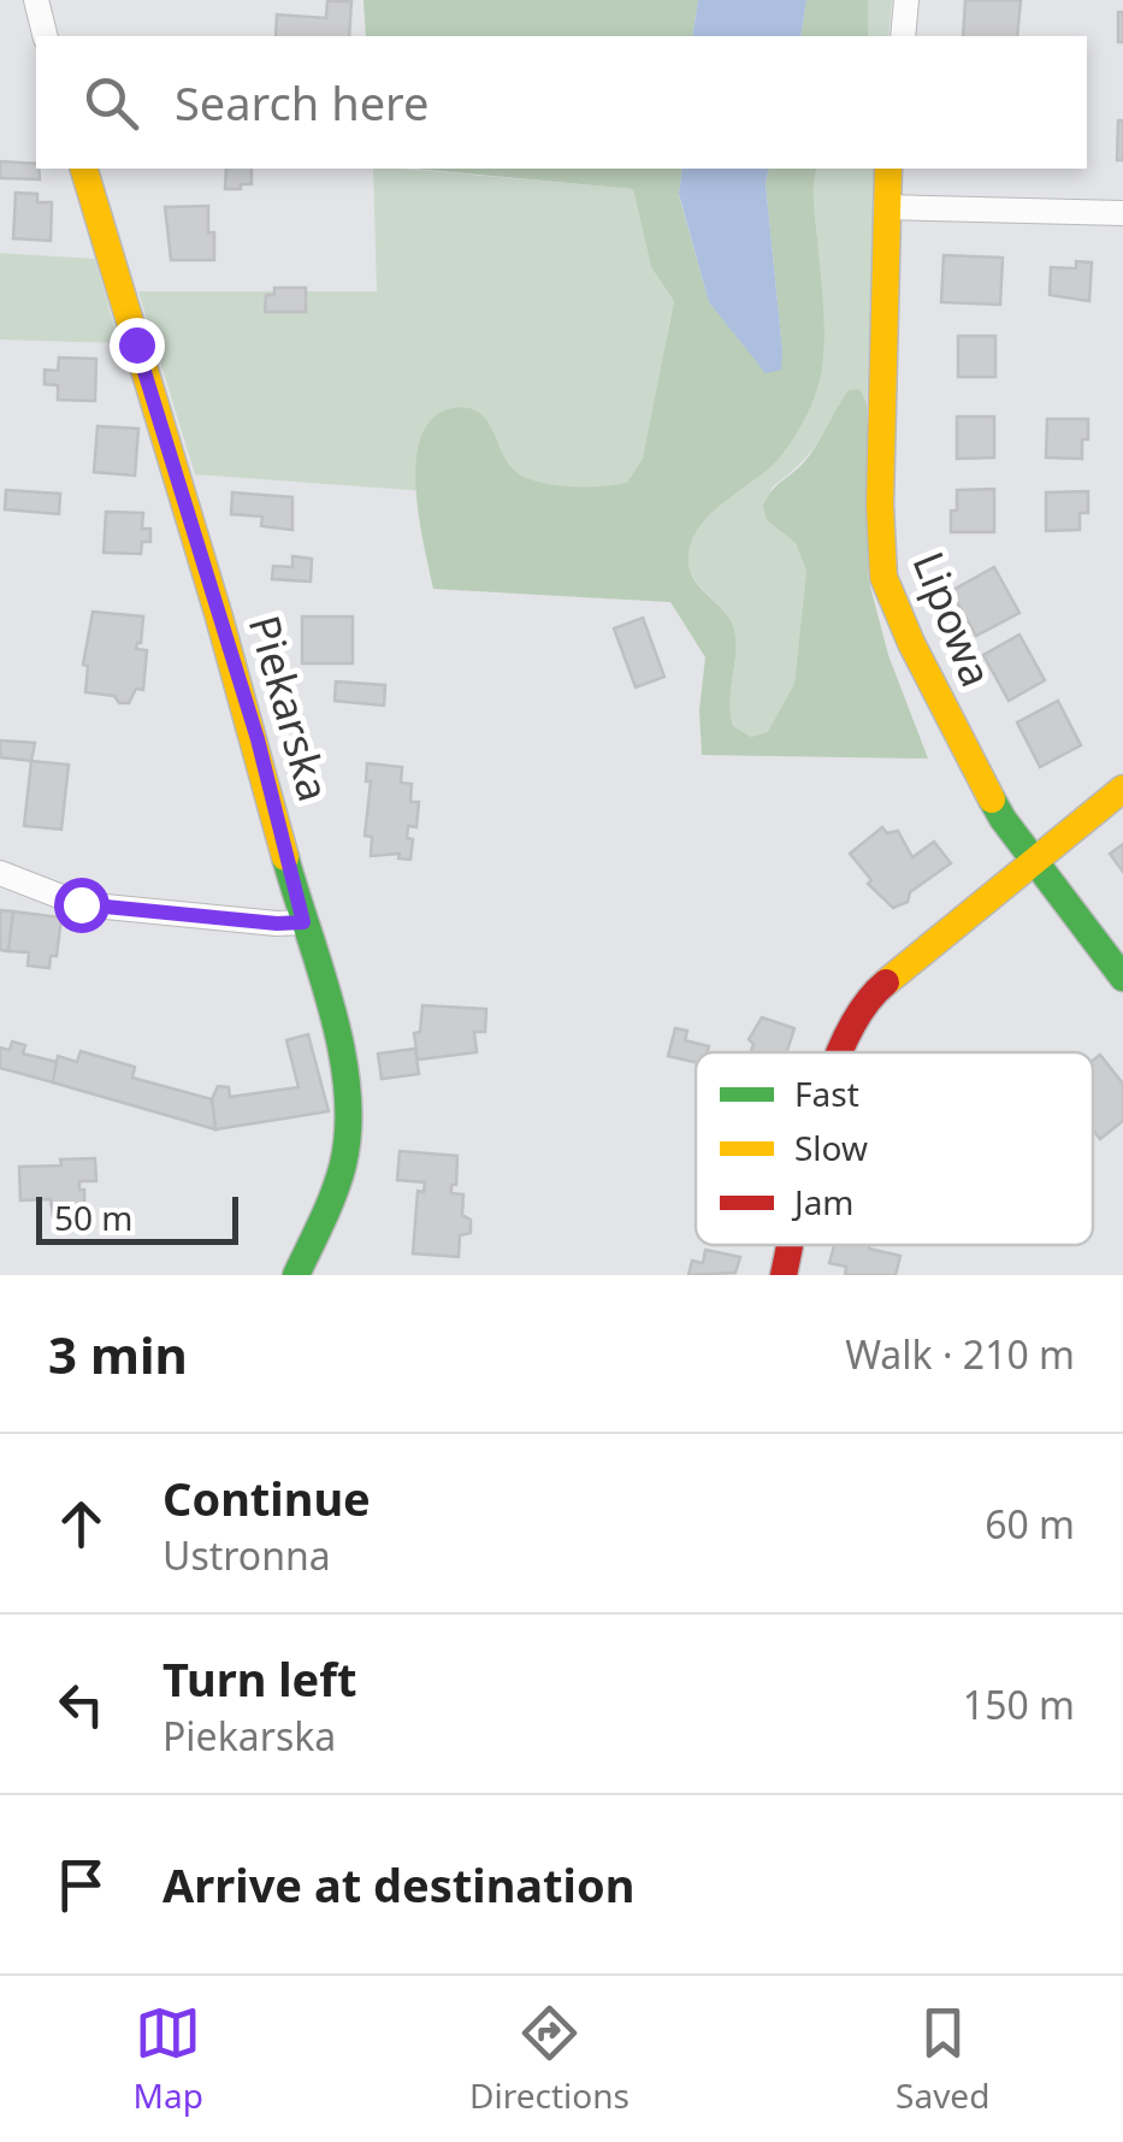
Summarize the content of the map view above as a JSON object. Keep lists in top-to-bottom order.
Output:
{
  "streets": {
    "street": ["Lipowa", "Piekarska"]
  },
  "legend": ["Fast", "Slow", "Jam"],
  "scale_bar": "50 m",
  "page": {
    "search": "Search here",
    "scale": "50 m",
    "heading": ["3 min", "Walk · 210 m"],
    "list": [
      ["Continue", "Ustronna", "60 m"],
      ["Turn left", "Piekarska", "150 m"],
      "Arrive at destination"
    ],
    "nav": ["Map", "Directions", "Saved"]
  }
}
